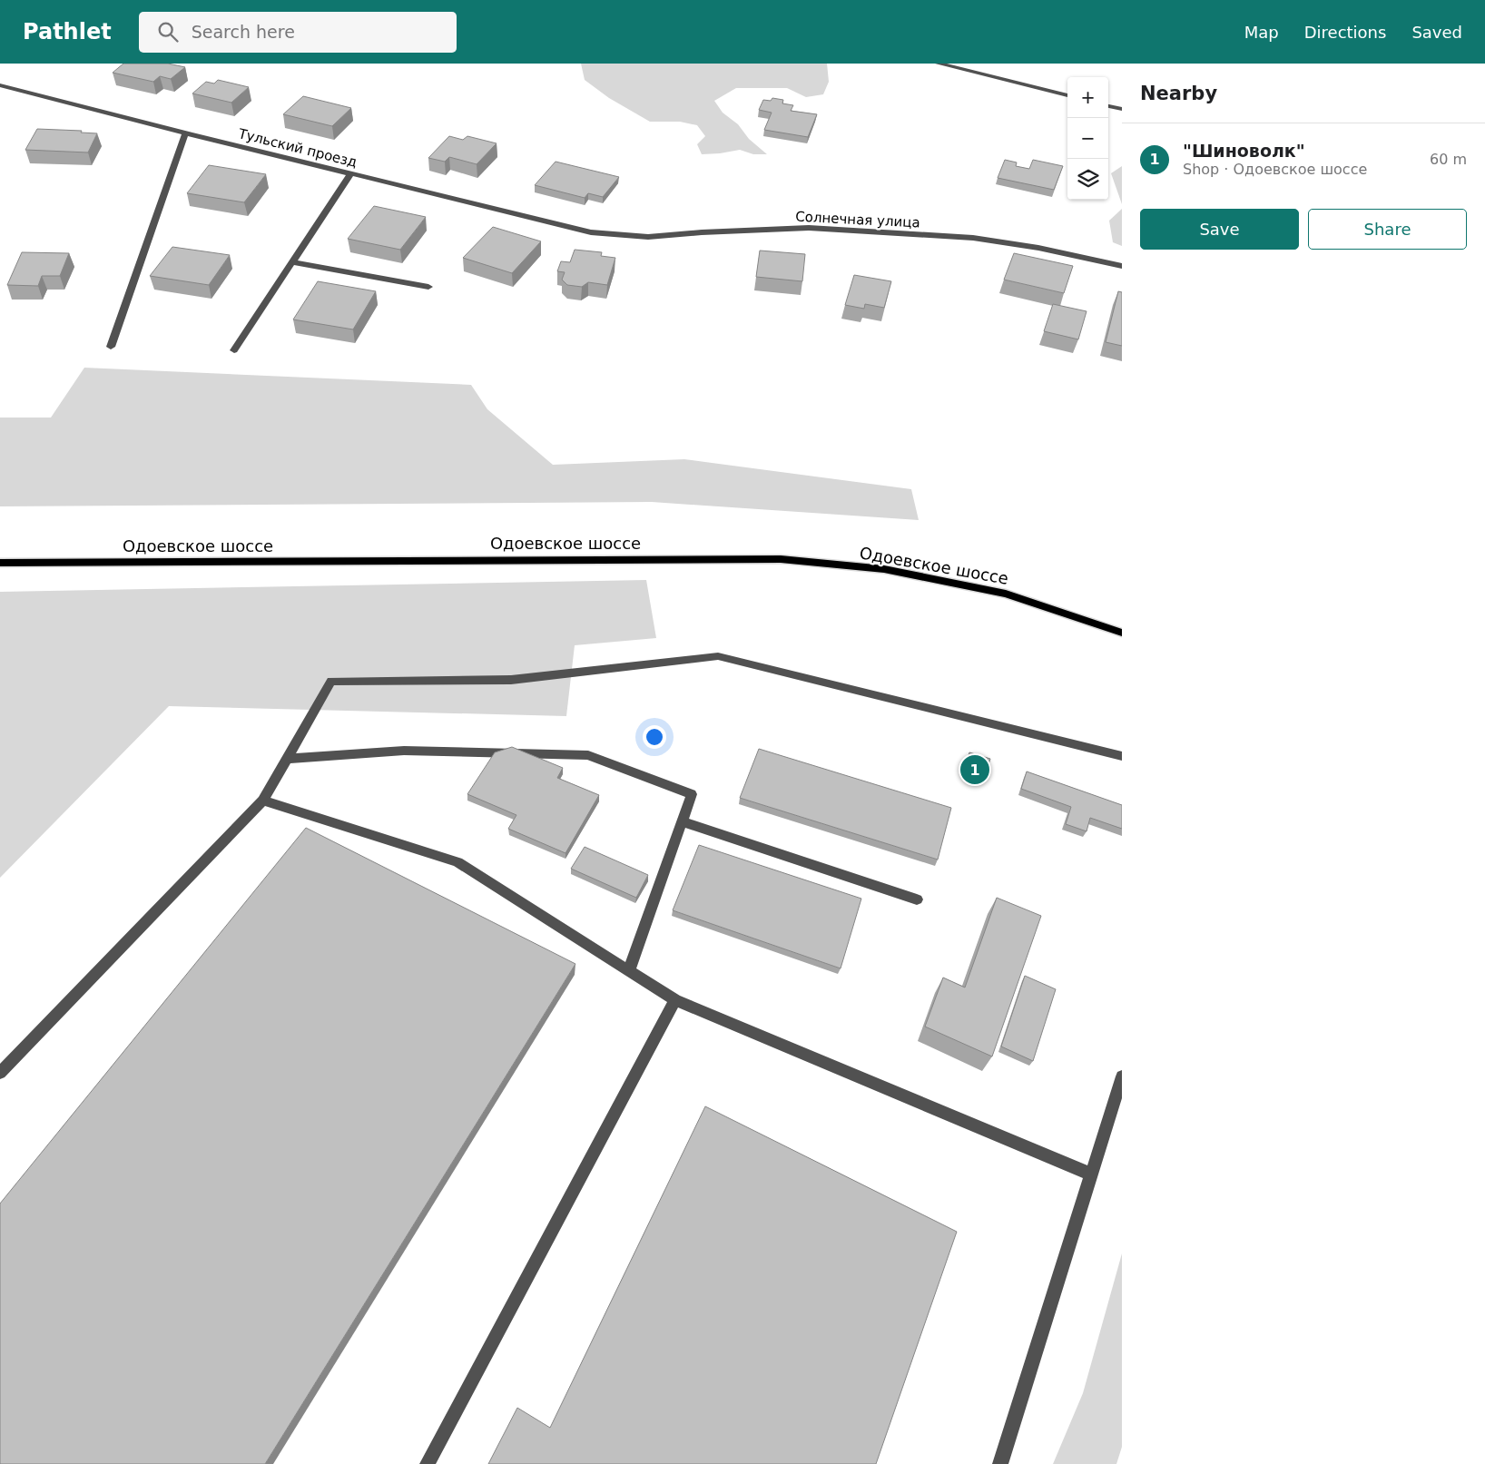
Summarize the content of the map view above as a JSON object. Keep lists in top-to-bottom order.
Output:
{
  "streets": {
    "main road": ["Одоевское шоссе"],
    "street": ["Тульский проезд", "Солнечная улица"]
  },
  "crossings": [
    ["Тульский проезд", "Солнечная улица"]
  ],
  "page": {
    "header": "Pathlet",
    "search": "Search here",
    "nav": ["Map", "Directions", "Saved"],
    "heading": "Nearby",
    "map_buttons": ["+", "−"],
    "list": [
      {
        "mark": "1",
        "name": "\"Шиноволк\"",
        "note": "Shop · Одоевское шоссе",
        "value": "60 m"
      }
    ],
    "buttons": ["Save", "Share"],
    "pins": "1"
  }
}
